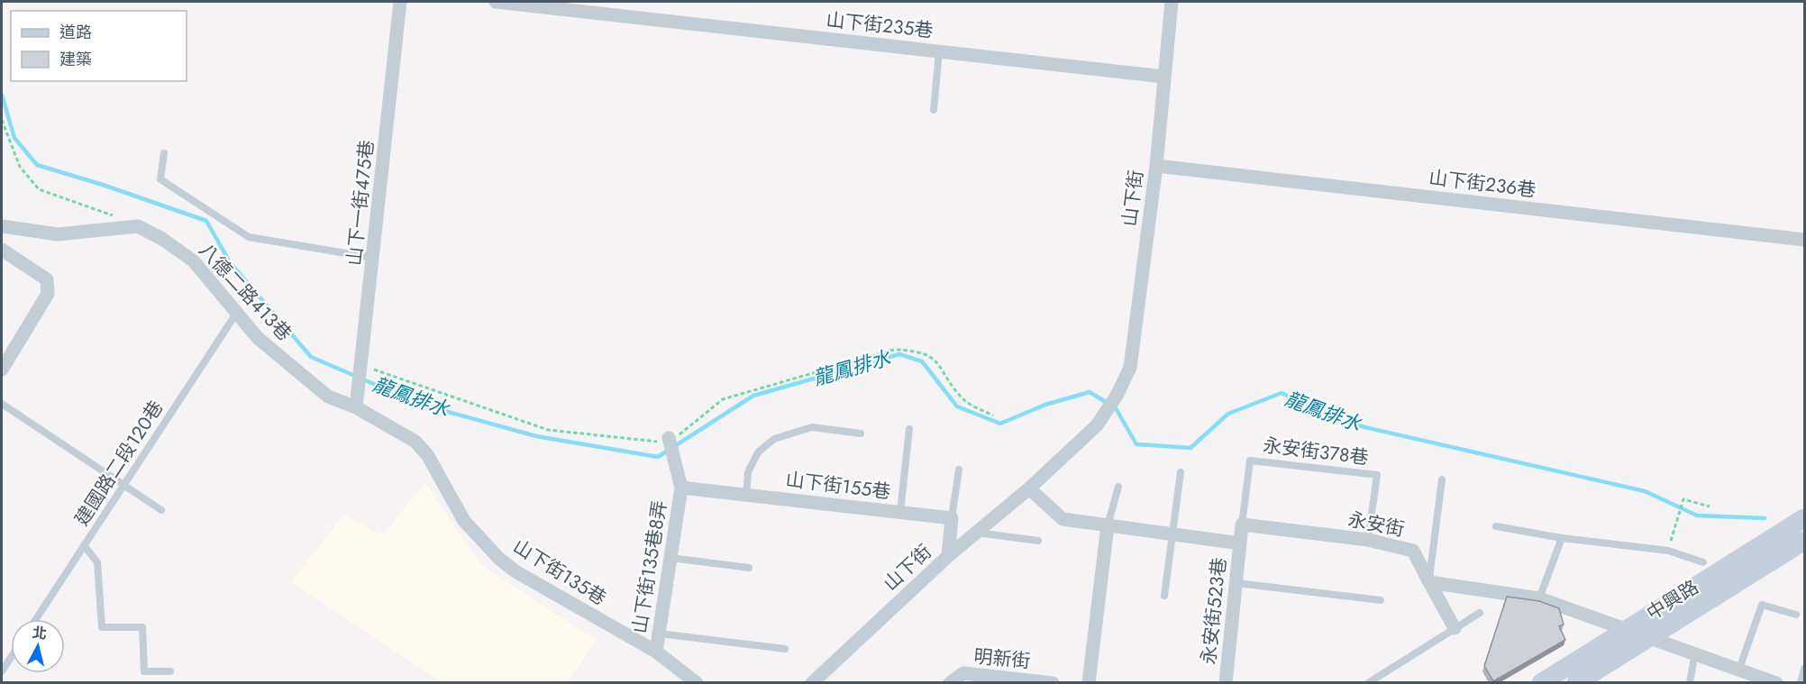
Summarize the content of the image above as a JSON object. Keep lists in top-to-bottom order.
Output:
{
  "streets": {
    "street": [
      "山下街235巷",
      "山下街236巷",
      "山下街",
      "山下一街475巷",
      "八德二路413巷",
      "山下街155巷",
      "永安街",
      "山下街135巷8弄",
      "山下街135巷",
      "中興路",
      "永安街523巷",
      "明新街"
    ],
    "lane": ["永安街378巷", "建國路二段120巷"]
  },
  "crossings": [
    ["山下街235巷", "山下街"],
    ["山下街236巷", "山下街"],
    ["山下一街475巷", "八德二路413巷"],
    ["山下一街475巷", "山下街135巷"],
    ["八德二路413巷", "建國路二段120巷"],
    ["八德二路413巷", "山下街135巷"],
    ["永安街378巷", "永安街"],
    ["山下街155巷", "山下街135巷8弄"],
    ["山下街135巷8弄", "山下街135巷"]
  ],
  "water": ["龍鳳排水"],
  "legend": ["道路", "建築"],
  "north": "top"
}
